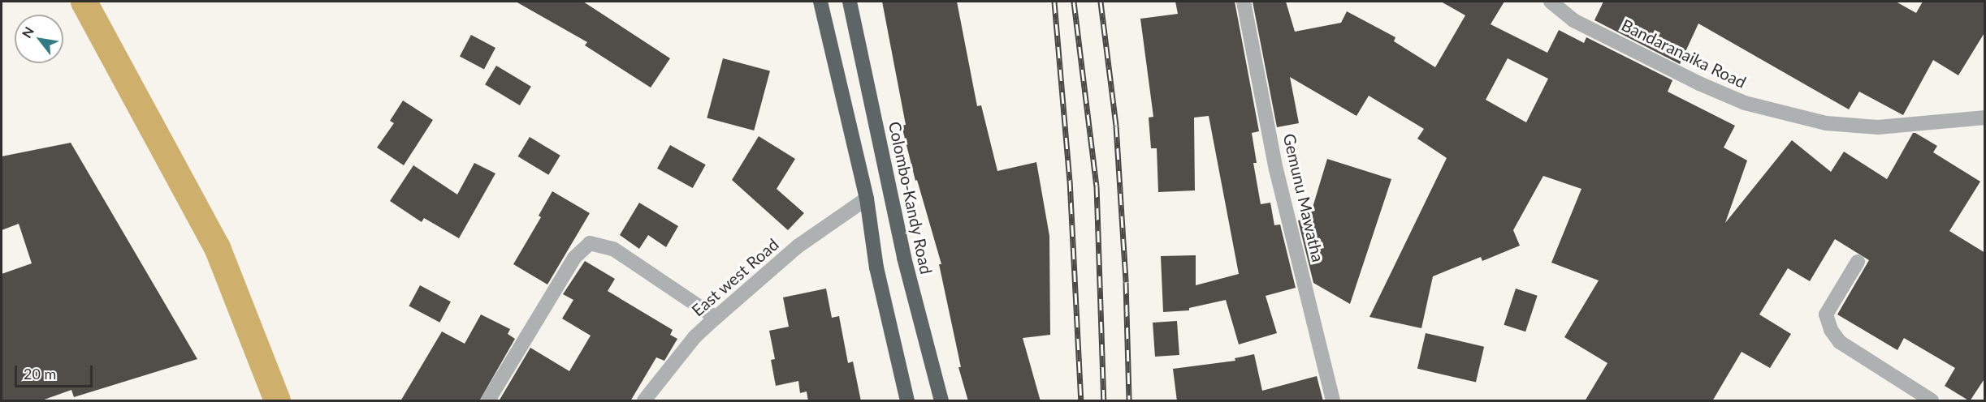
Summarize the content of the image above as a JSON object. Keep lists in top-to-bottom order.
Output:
{
  "streets": {
    "highway": ["Colombo-Kandy Road"],
    "street": ["Bandaranaika Road", "Gemunu Mawatha", "East west Road"]
  },
  "scale_bar": "20 m",
  "north": "top left"
}
